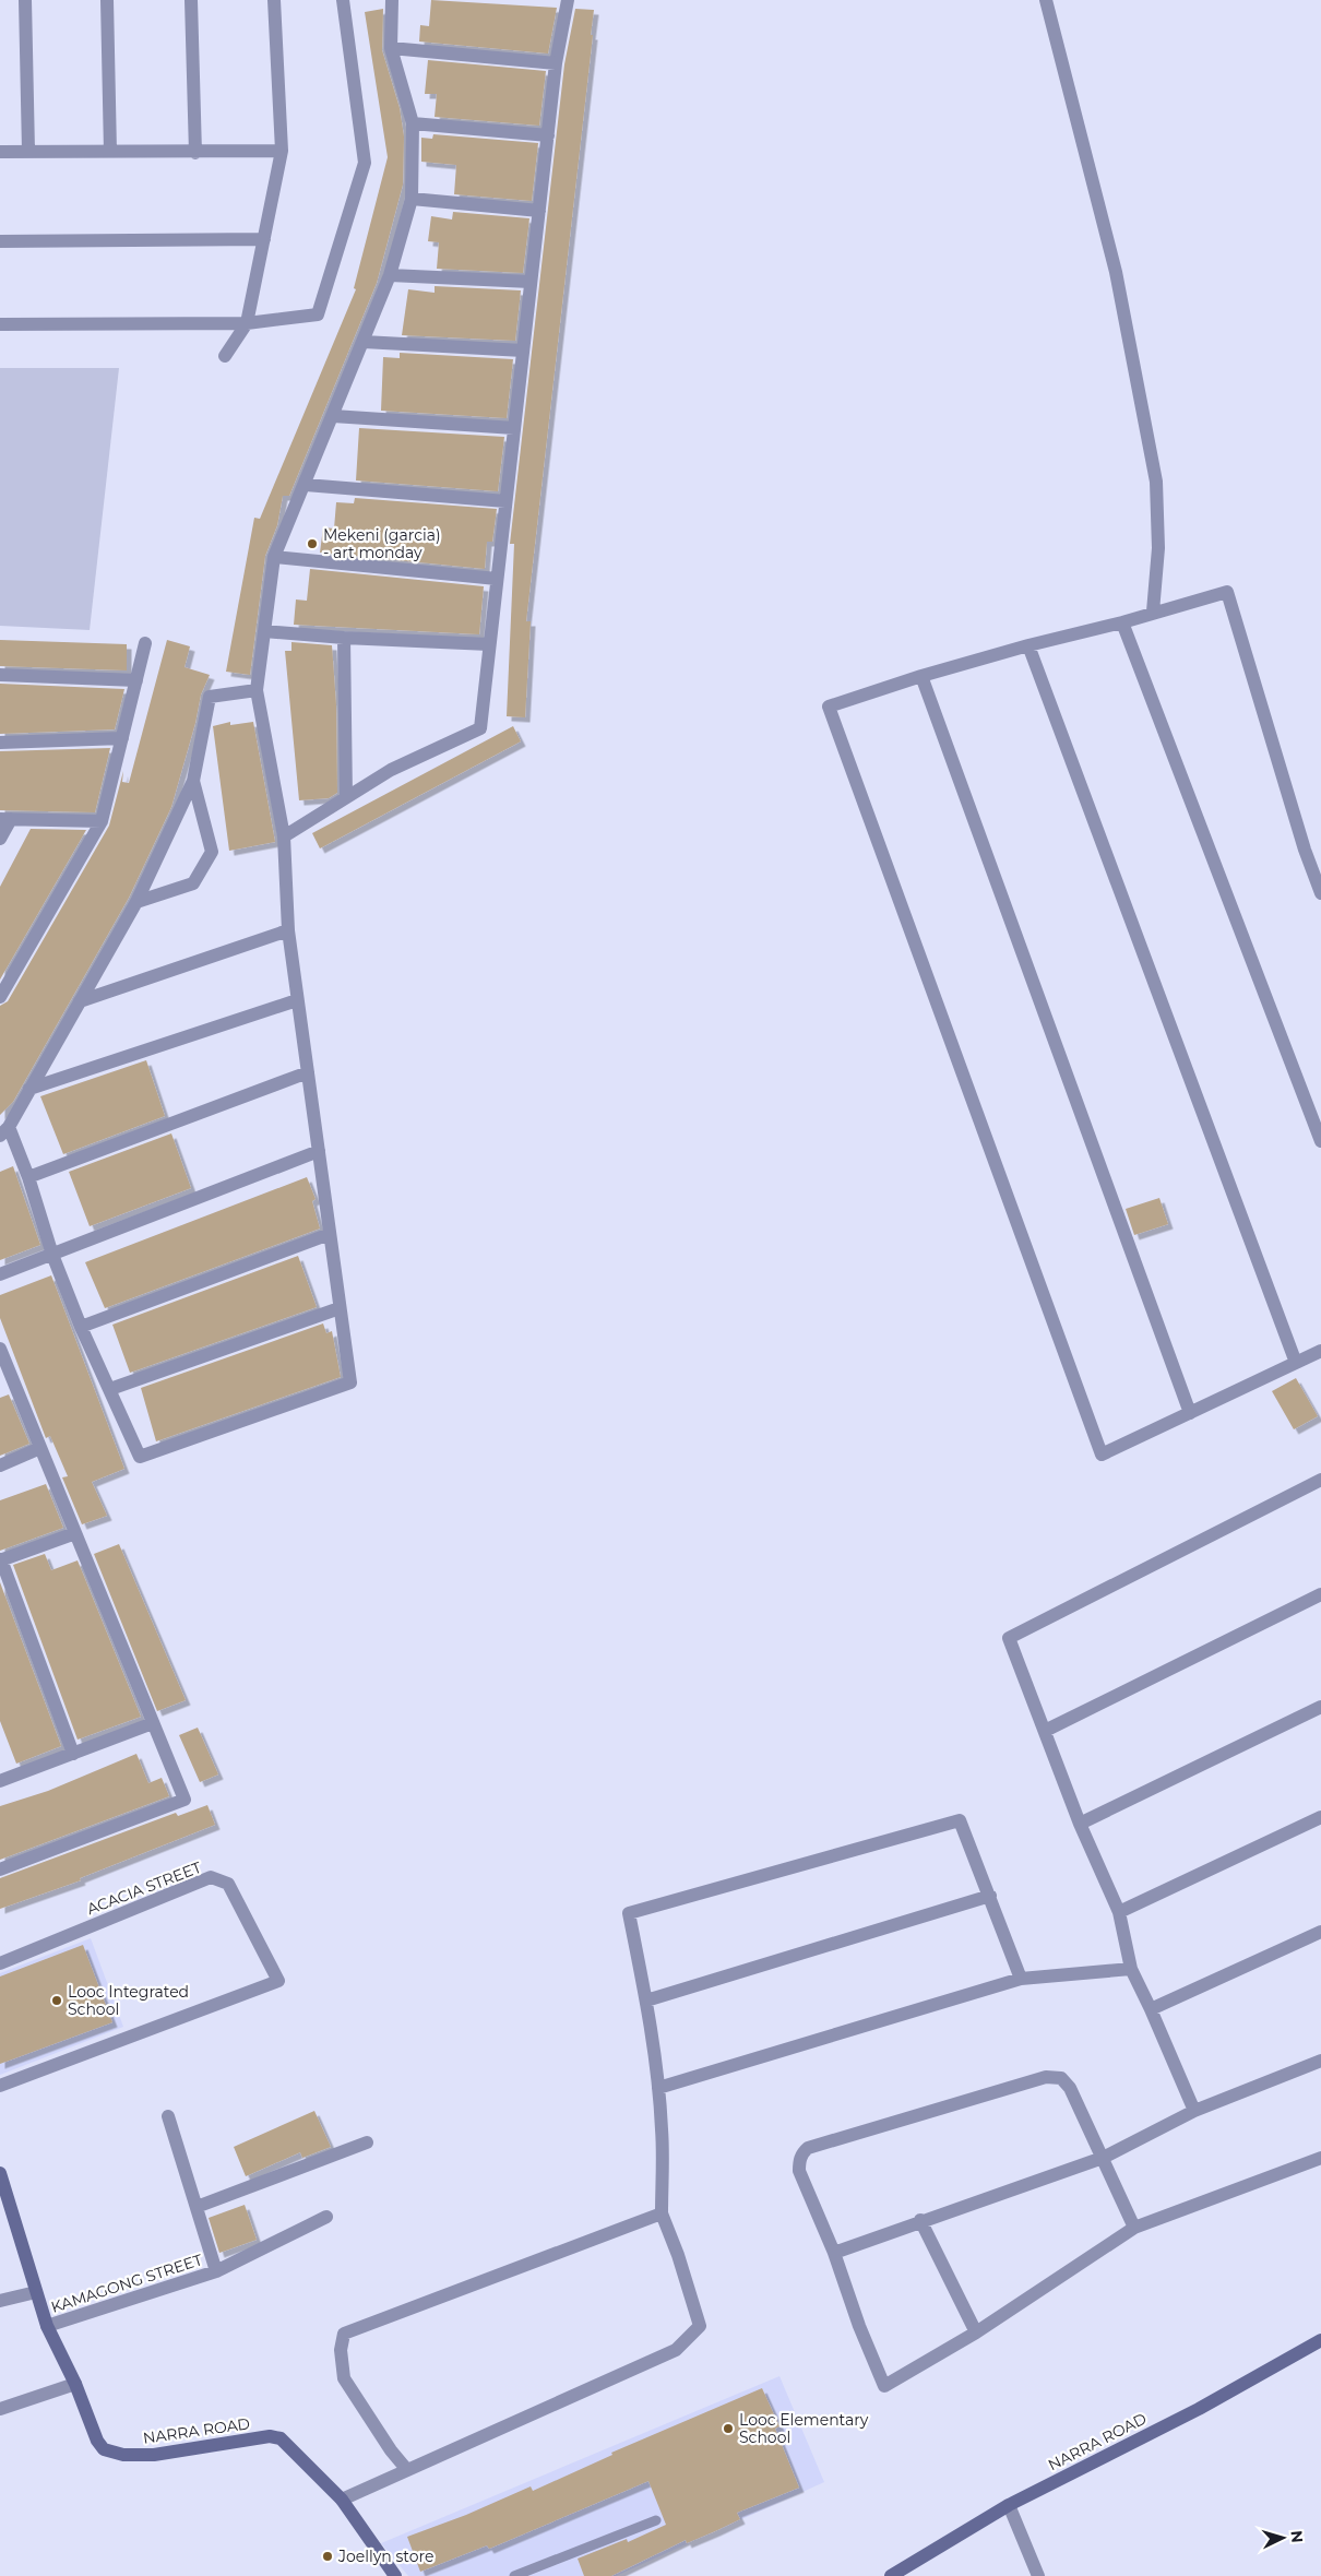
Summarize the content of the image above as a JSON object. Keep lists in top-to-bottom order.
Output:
{
  "streets": {
    "main road": ["NARRA ROAD"],
    "street": ["ACACIA STREET", "KAMAGONG STREET"]
  },
  "crossings": [
    ["KAMAGONG STREET", "NARRA ROAD"]
  ],
  "places": [
    "Mekeni (garcia) - art monday",
    "Looc Integrated School",
    "Looc Elementary School",
    "Joellyn store"
  ],
  "north": "right"
}
